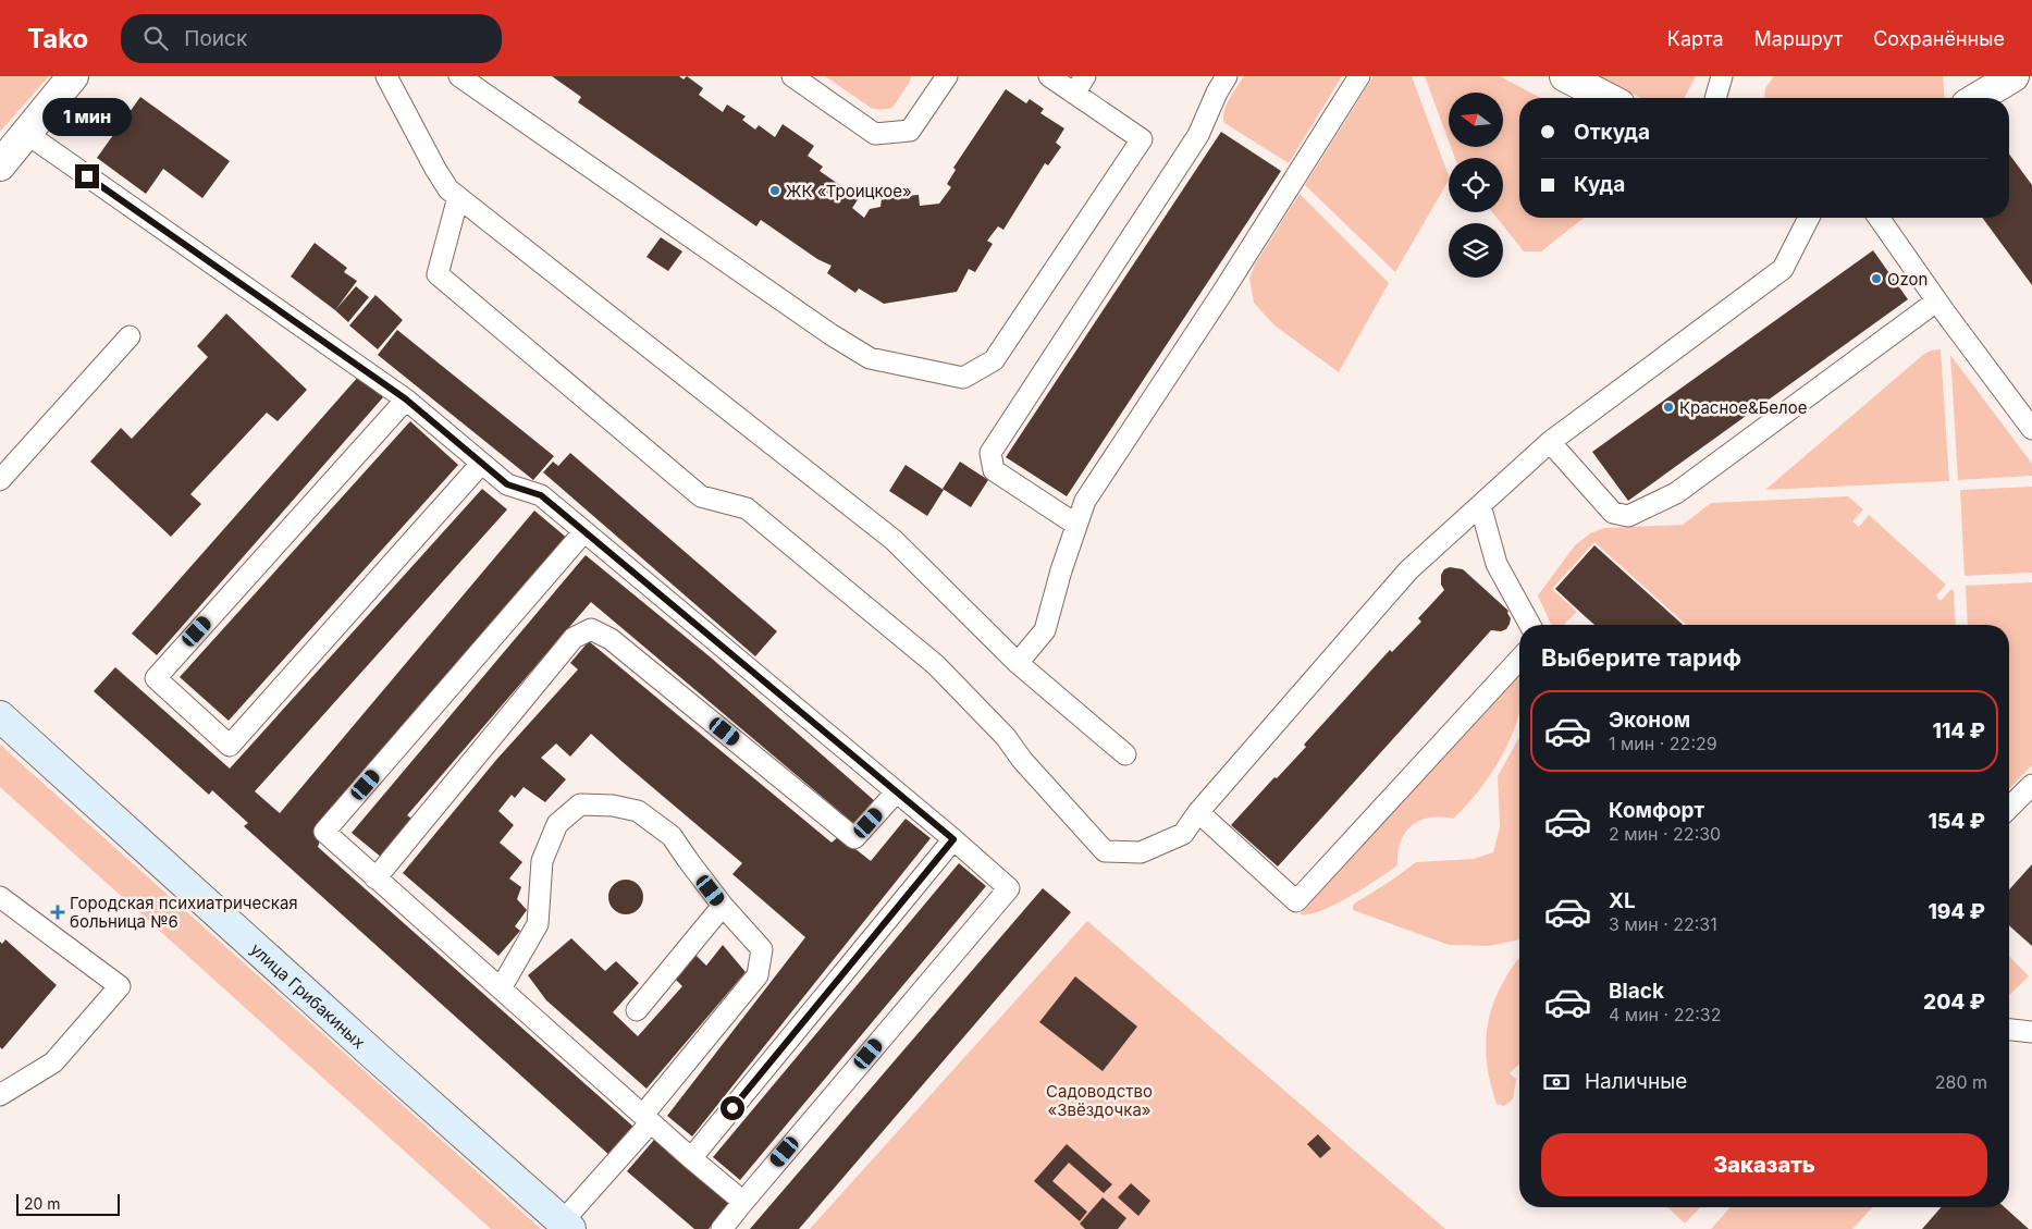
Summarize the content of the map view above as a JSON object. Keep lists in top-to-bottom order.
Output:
{
  "streets": {
    "street": ["улица Грибакиных"]
  },
  "parks": ["Садоводство «Звёздочка»"],
  "places": {
    "other": ["ЖК «Троицкое»", "Ozon", "Красное&Белое"],
    "health": ["Городская психиатрическая больница №6"]
  },
  "scale_bar": "20 m",
  "north": "left",
  "page": {
    "header": "Tako",
    "search": "Поиск",
    "nav": ["Карта", "Маршрут", "Сохранённые"],
    "bubble": "1 мин",
    "banner": ["Откуда", "Куда"],
    "heading": "Выберите тариф",
    "list": [
      {
        "name": "Эконом",
        "note": "1 мин · 22:29",
        "value": "114 ₽"
      },
      {
        "name": "Комфорт",
        "note": "2 мин · 22:30",
        "value": "154 ₽"
      },
      {
        "name": "XL",
        "note": "3 мин · 22:31",
        "value": "194 ₽"
      },
      {
        "name": "Black",
        "note": "4 мин · 22:32",
        "value": "204 ₽"
      }
    ],
    "pay": ["Наличные", "280 m"],
    "buttons": "Заказать",
    "scale": "20 m"
  }
}
